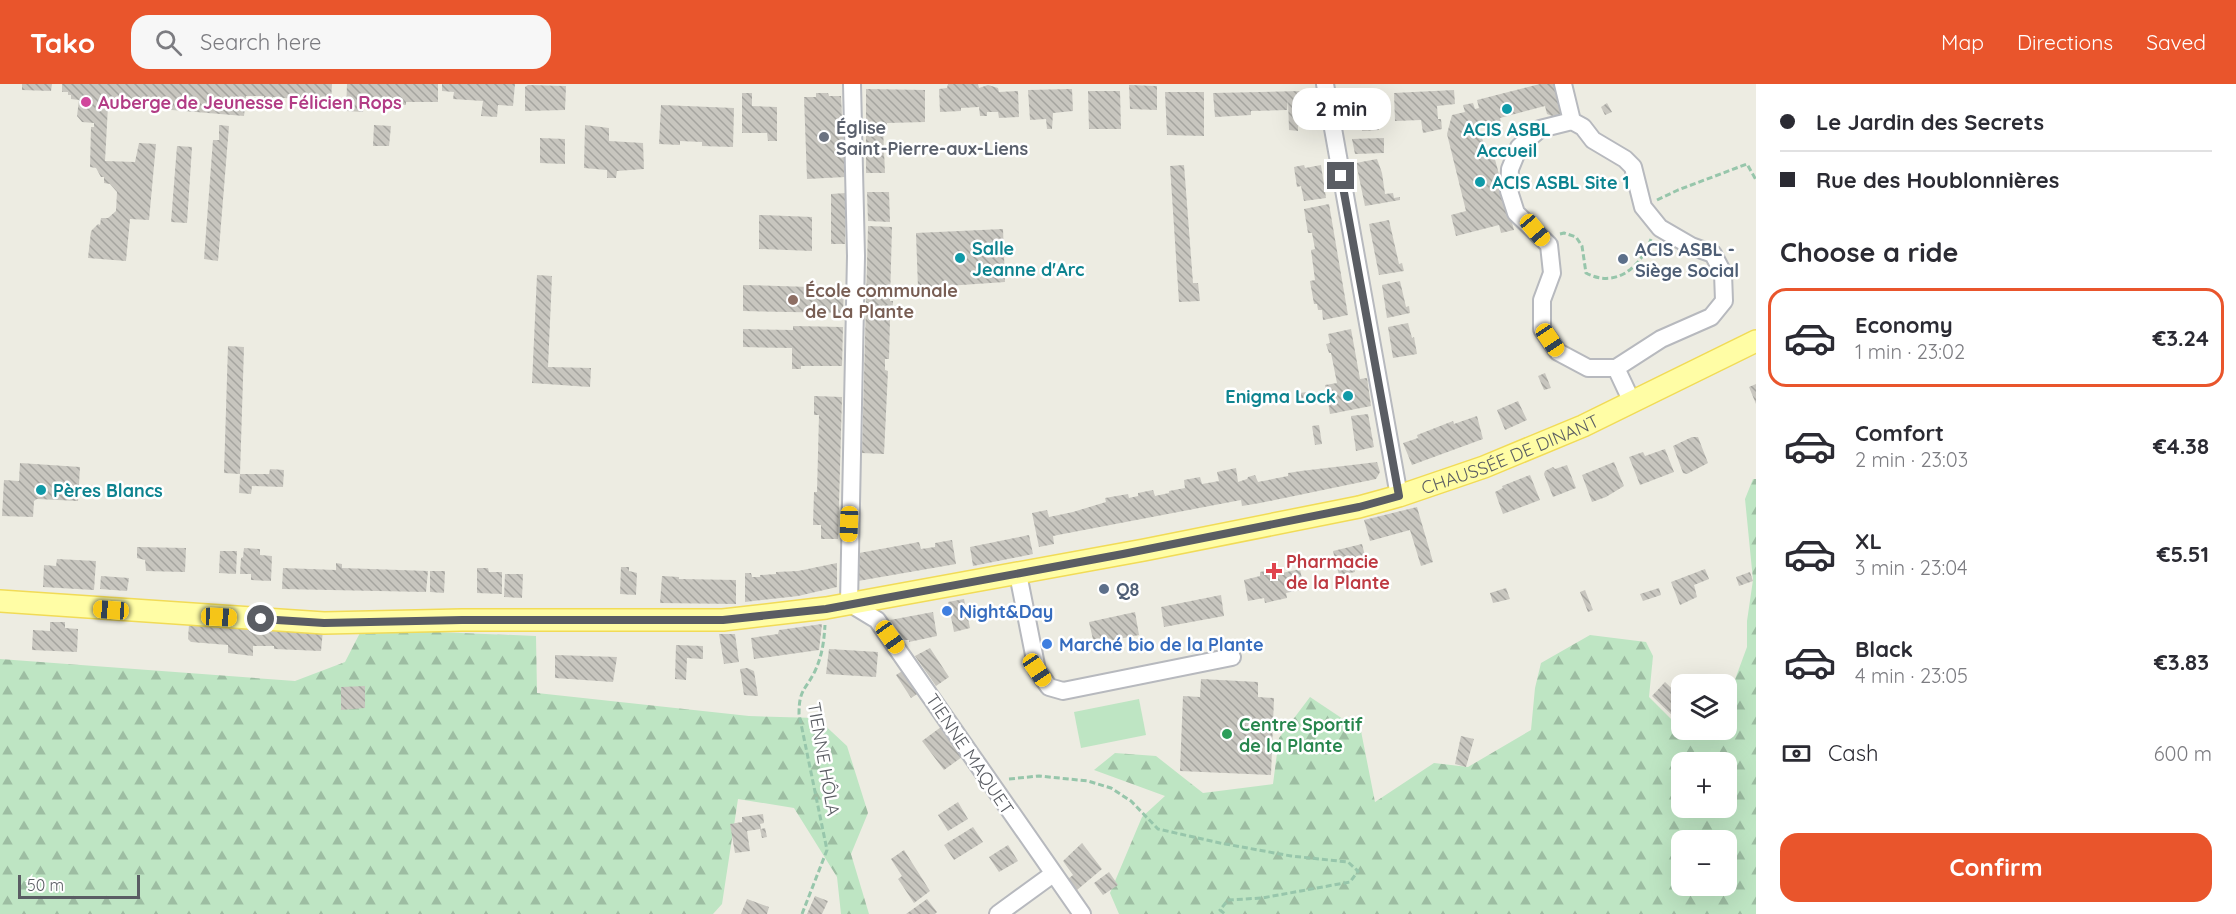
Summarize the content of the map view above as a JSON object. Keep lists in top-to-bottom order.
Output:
{
  "streets": {
    "main road": ["CHAUSSÉE DE DINANT"],
    "street": ["TIENNE MAQUET"],
    "path": ["TIENNE HÔLA"]
  },
  "crossings": [
    ["CHAUSSÉE DE DINANT", "TIENNE MAQUET"],
    ["CHAUSSÉE DE DINANT", "TIENNE HÔLA"]
  ],
  "places": {
    "other": [
      "Auberge de Jeunesse Félicien Rops",
      "ACIS ASBL Accueil",
      "Église Saint-Pierre-aux-Liens",
      "ACIS ASBL Site 1",
      "Salle Jeanne d'Arc",
      "ACIS ASBL - Siège Social",
      "École communale de La Plante",
      "Enigma Lock",
      "Pères Blancs",
      "Q8",
      "Night&Day",
      "Marché bio de la Plante",
      "Centre Sportif de la Plante"
    ],
    "health": ["Pharmacie de la Plante"]
  },
  "scale_bar": "50 m",
  "page": {
    "header": "Tako",
    "search": "Search here",
    "nav": ["Map", "Directions", "Saved"],
    "banner": ["Le Jardin des Secrets", "Rue des Houblonnières"],
    "bubble": "2 min",
    "heading": "Choose a ride",
    "list": [
      {
        "name": "Economy",
        "note": "1 min · 23:02",
        "value": "€3.24"
      },
      {
        "name": "Comfort",
        "note": "2 min · 23:03",
        "value": "€4.38"
      },
      {
        "name": "XL",
        "note": "3 min · 23:04",
        "value": "€5.51"
      },
      {
        "name": "Black",
        "note": "4 min · 23:05",
        "value": "€3.83"
      }
    ],
    "map_buttons": ["+", "−"],
    "pay": ["Cash", "600 m"],
    "buttons": "Confirm",
    "scale": "50 m"
  }
}
